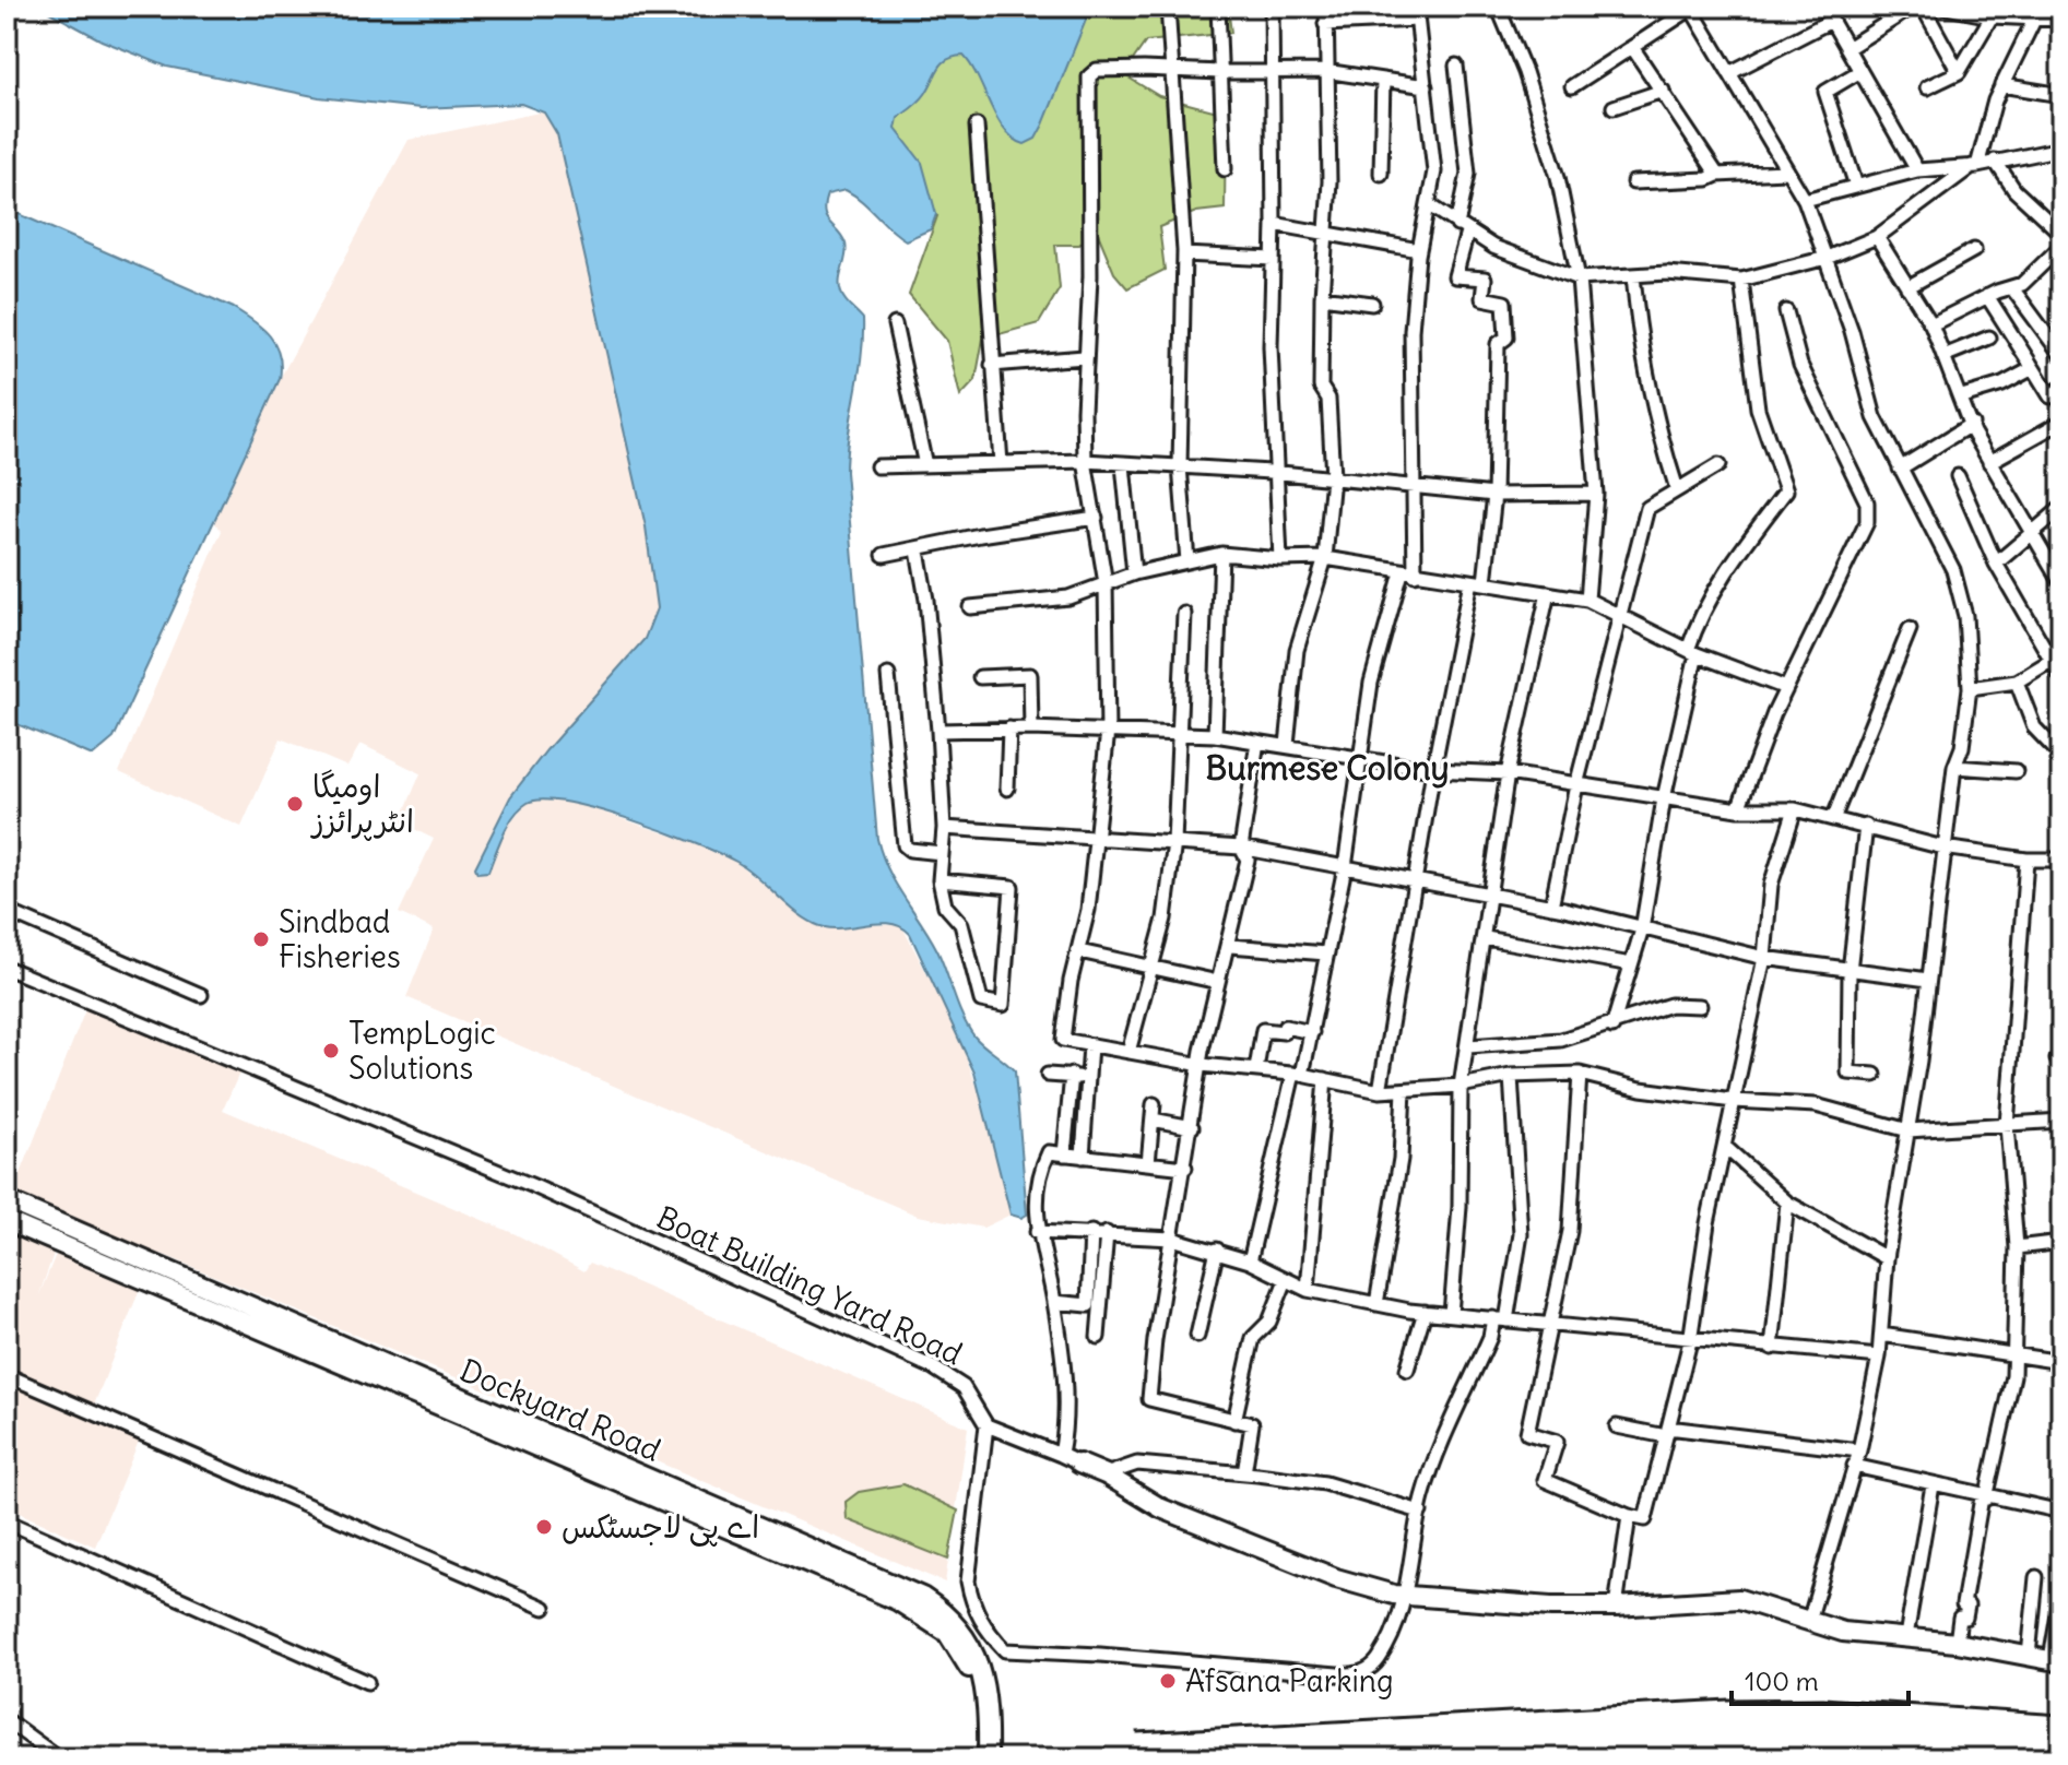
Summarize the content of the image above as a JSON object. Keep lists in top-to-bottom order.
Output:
{
  "streets": {
    "street": ["Boat Building Yard Road", "Dockyard Road"]
  },
  "districts": ["Burmese Colony"],
  "places": [
    "اومیگا انٹرپرائزز",
    "Sindbad Fisheries",
    "TempLogic Solutions",
    "اے پی لاجسٹکس",
    "Afsana Parking"
  ],
  "scale_bar": "100 m"
}
